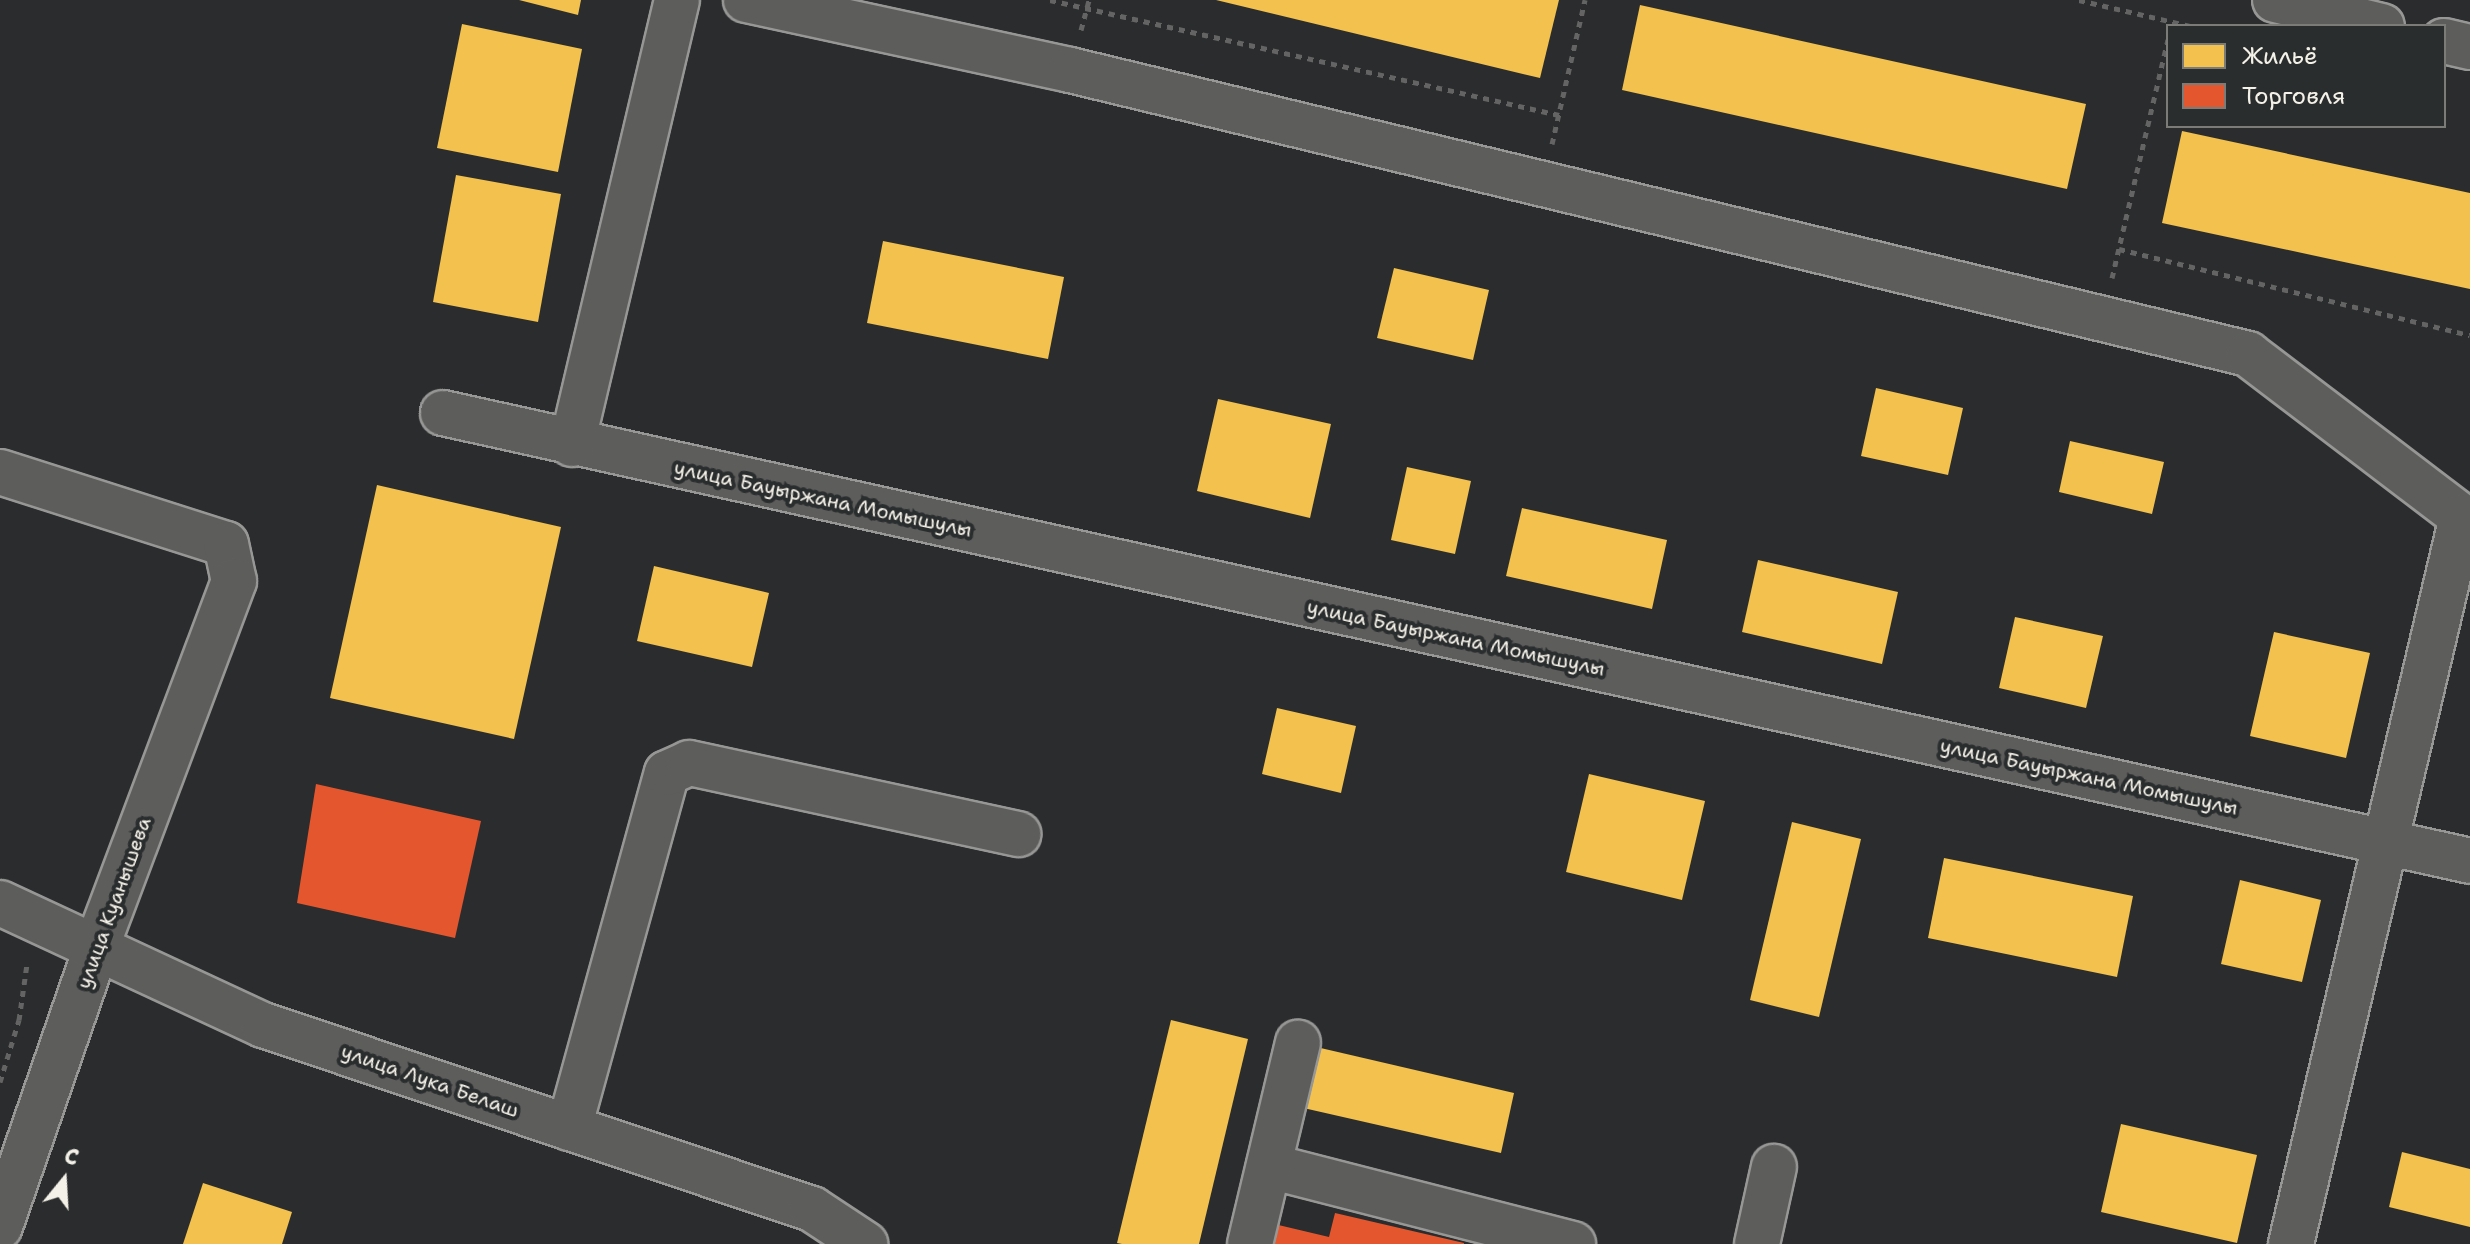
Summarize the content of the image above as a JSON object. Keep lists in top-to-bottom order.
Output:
{
  "streets": {
    "street": ["улица Бауыржана Момышулы", "улица Куанышева", "улица Лука Белаш"]
  },
  "crossings": [
    ["улица Куанышева", "улица Лука Белаш"]
  ],
  "legend": ["Жильё", "Торговля"],
  "north": "top"
}
